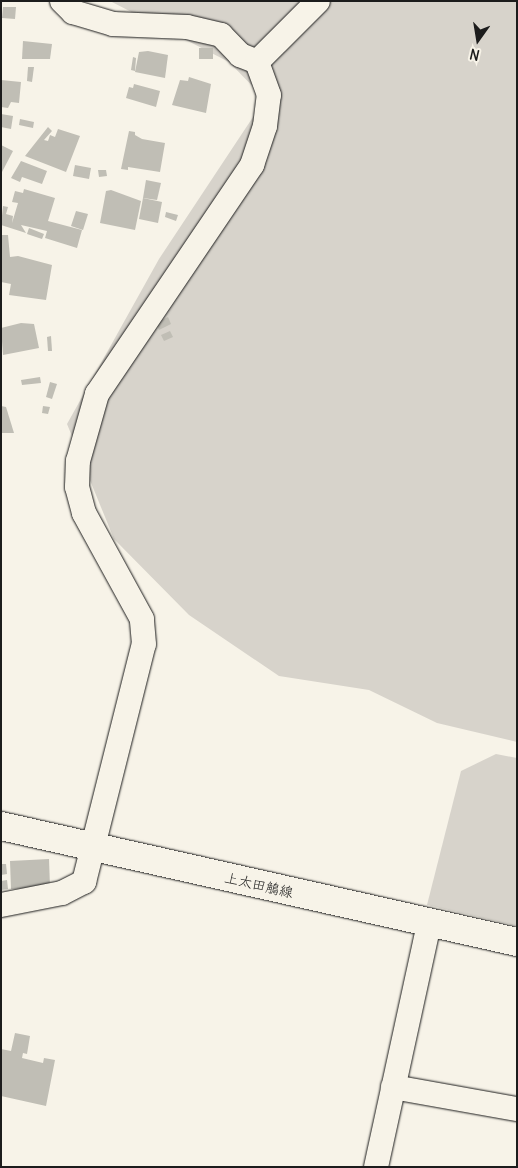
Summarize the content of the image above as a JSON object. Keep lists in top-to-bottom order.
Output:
{
  "streets": {
    "main road": ["上太田鵤線"]
  },
  "north": "bottom"
}
